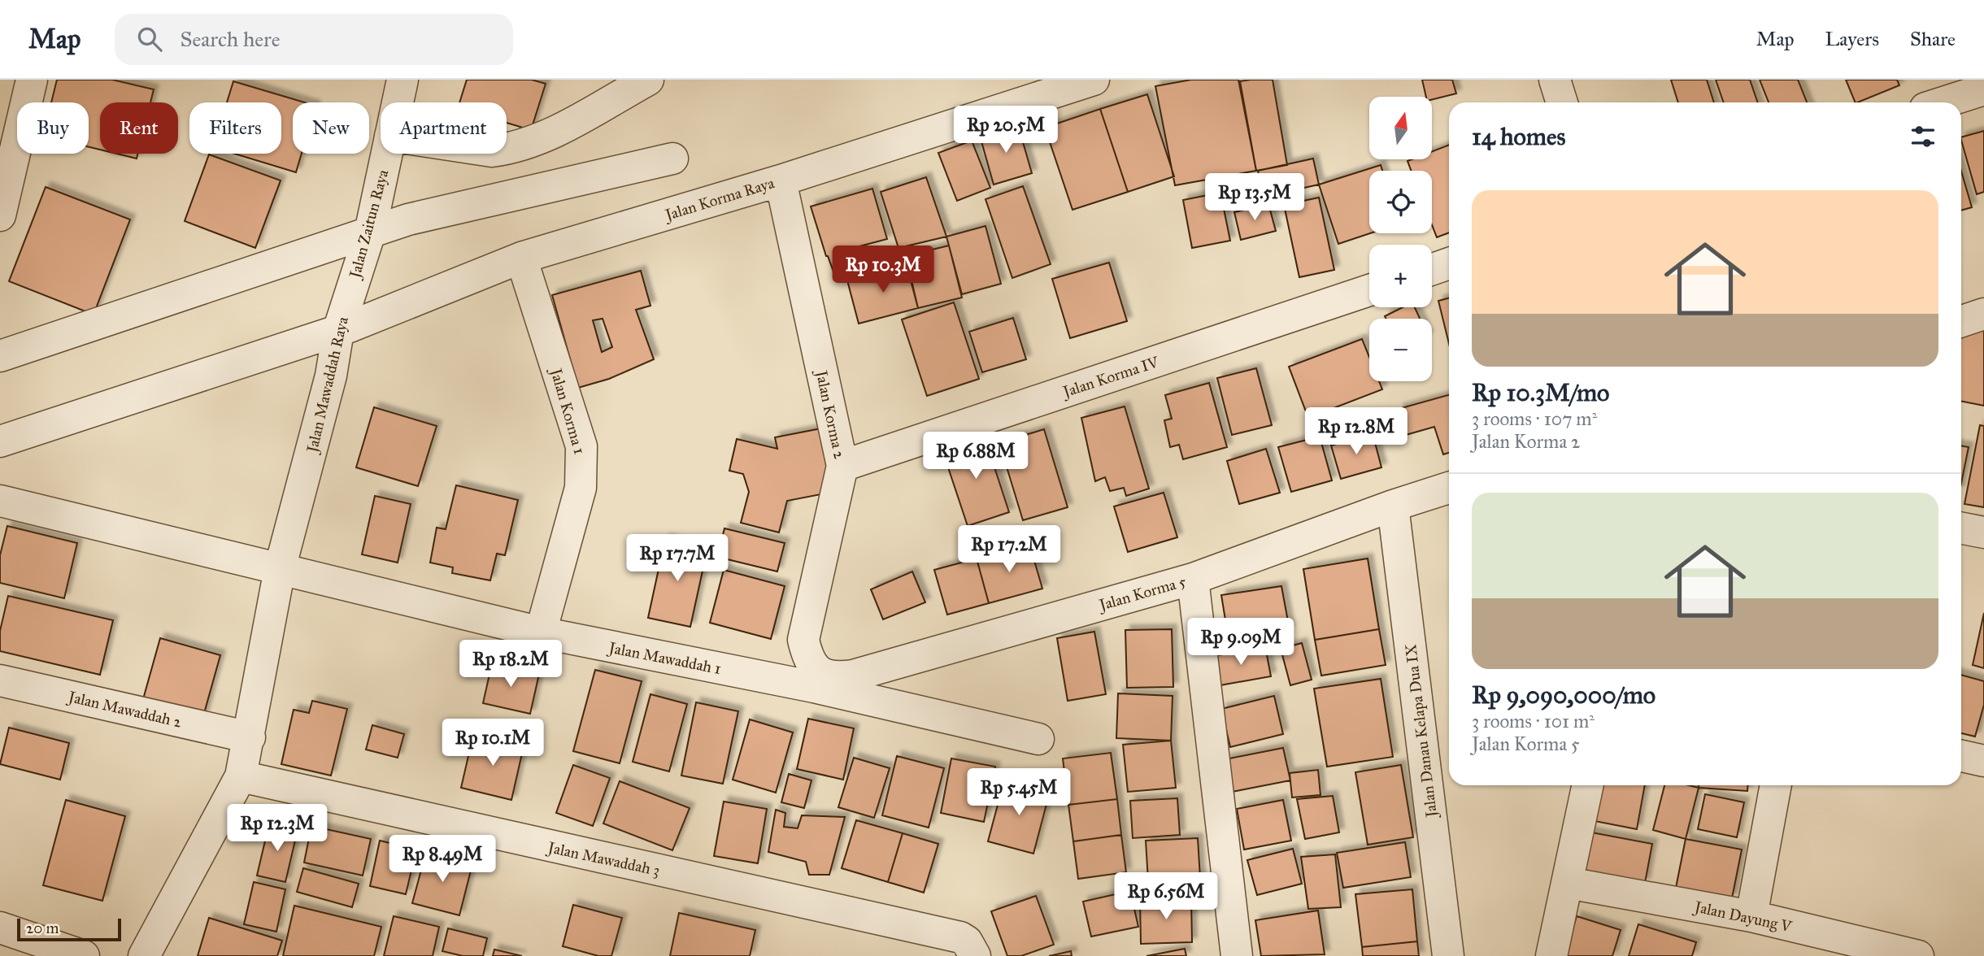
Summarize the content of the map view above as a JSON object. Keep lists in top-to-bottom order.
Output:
{
  "streets": {
    "street": [
      "Jalan Korma Raya",
      "Jalan Zaitun Raya",
      "Jalan Korma IV",
      "Jalan Mawaddah Raya",
      "Jalan Korma 1",
      "Jalan Korma 2",
      "Jalan Korma 5",
      "Jalan Mawaddah 1",
      "Jalan Mawaddah 2",
      "Jalan Danau Kelapa Dua IX",
      "Jalan Mawaddah 3",
      "Jalan Dayung V"
    ]
  },
  "crossings": [
    ["Jalan Korma Raya", "Jalan Zaitun Raya"],
    ["Jalan Korma Raya", "Jalan Mawaddah Raya"],
    ["Jalan Korma Raya", "Jalan Korma 1"],
    ["Jalan Korma Raya", "Jalan Korma 2"],
    ["Jalan Zaitun Raya", "Jalan Mawaddah Raya"],
    ["Jalan Korma IV", "Jalan Korma 2"],
    ["Jalan Mawaddah Raya", "Jalan Mawaddah 1"],
    ["Jalan Mawaddah Raya", "Jalan Mawaddah 2"],
    ["Jalan Mawaddah Raya", "Jalan Mawaddah 3"],
    ["Jalan Korma 1", "Jalan Mawaddah 1"],
    ["Jalan Korma 2", "Jalan Korma 5"],
    ["Jalan Korma 2", "Jalan Mawaddah 1"],
    ["Jalan Korma 5", "Jalan Mawaddah 1"],
    ["Jalan Korma 5", "Jalan Danau Kelapa Dua IX"]
  ],
  "scale_bar": "20 m",
  "north": "top",
  "page": {
    "header": "Map",
    "search": "Search here",
    "nav": ["Map", "Layers", "Share"],
    "map_buttons": ["+", "−"],
    "chip": [
      "Buy",
      "Rent",
      "Filters",
      "New",
      "Apartment"
    ],
    "heading": "14 homes",
    "price": [
      "Rp 20.5M",
      "Rp 13.5M",
      "Rp 10.3M",
      "Rp 12.8M",
      "Rp 6.88M",
      "Rp 17.2M",
      "Rp 17.7M",
      "Rp 9.09M",
      "Rp 18.2M",
      "Rp 10.1M",
      "Rp 5.45M",
      "Rp 12.3M",
      "Rp 8.49M",
      "Rp 6.56M"
    ],
    "list": [
      {
        "name": "Rp 10.3M/mo",
        "note": "3 rooms · 107 m² · Jalan Korma 2"
      },
      {
        "name": "Rp 9,090,000/mo",
        "note": "3 rooms · 101 m² · Jalan Korma 5"
      }
    ],
    "scale": "20 m"
  }
}
